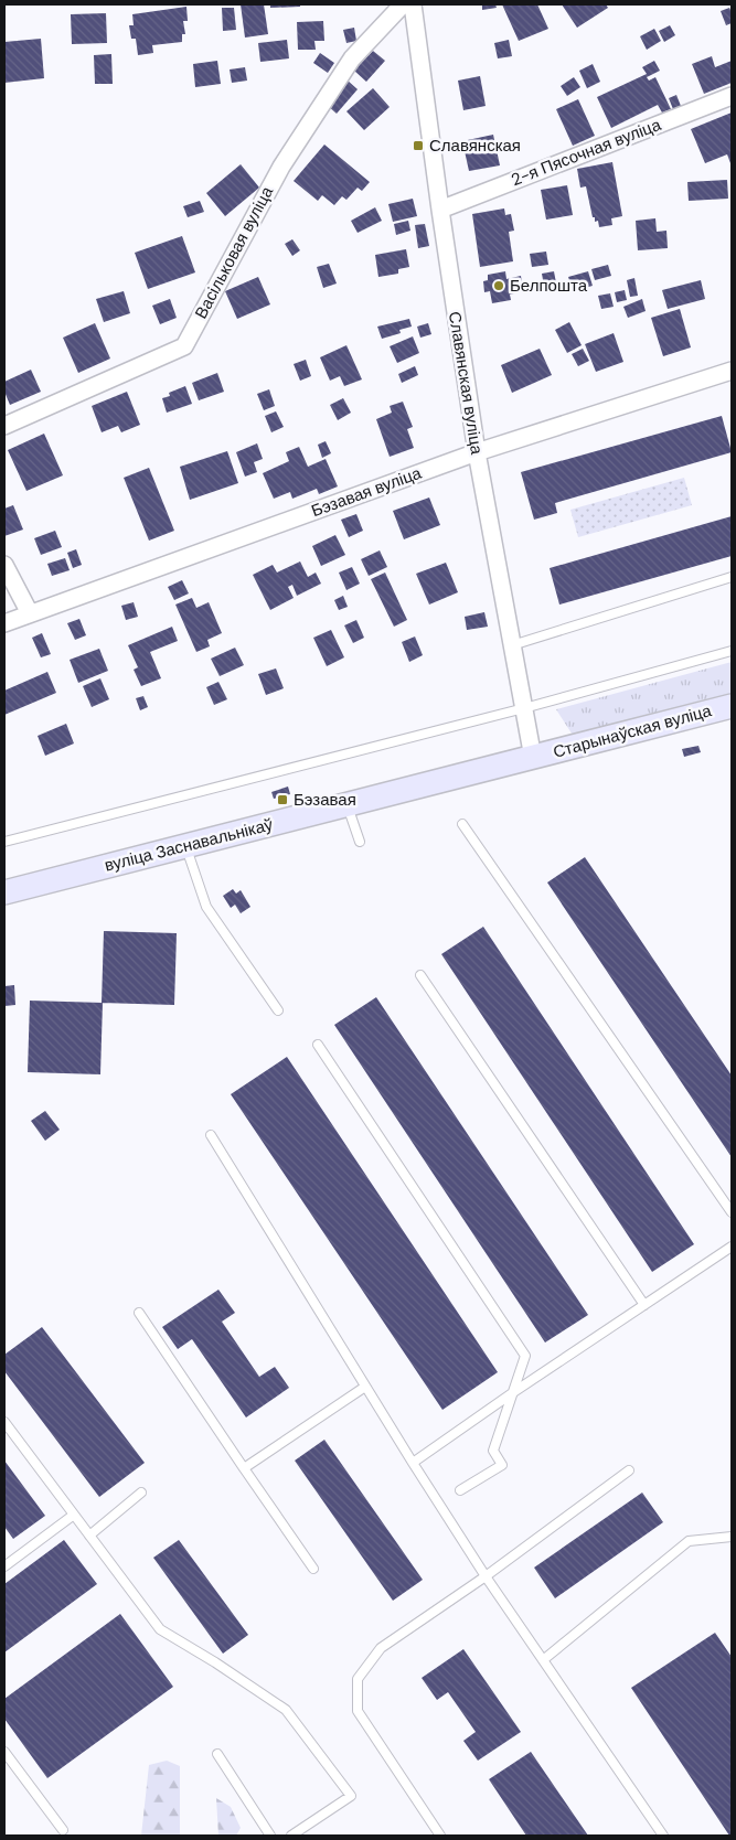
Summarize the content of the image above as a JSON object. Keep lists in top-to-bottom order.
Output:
{
  "streets": {
    "main road": ["Старынаўская вуліца", "вуліца Заснавальнікаў"],
    "street": [
      "2-я Пясочная вуліца",
      "Васільковая вуліца",
      "Славянская вуліца",
      "Бэзавая вуліца"
    ]
  },
  "crossings": [
    ["2-я Пясочная вуліца", "Славянская вуліца"],
    ["Славянская вуліца", "Бэзавая вуліца"],
    ["Славянская вуліца", "Старынаўская вуліца"],
    ["Славянская вуліца", "вуліца Заснавальнікаў"],
    ["Старынаўская вуліца", "вуліца Заснавальнікаў"]
  ],
  "places": {
    "transit": ["Славянская", "Бэзавая"],
    "other": ["Белпошта"]
  }
}
